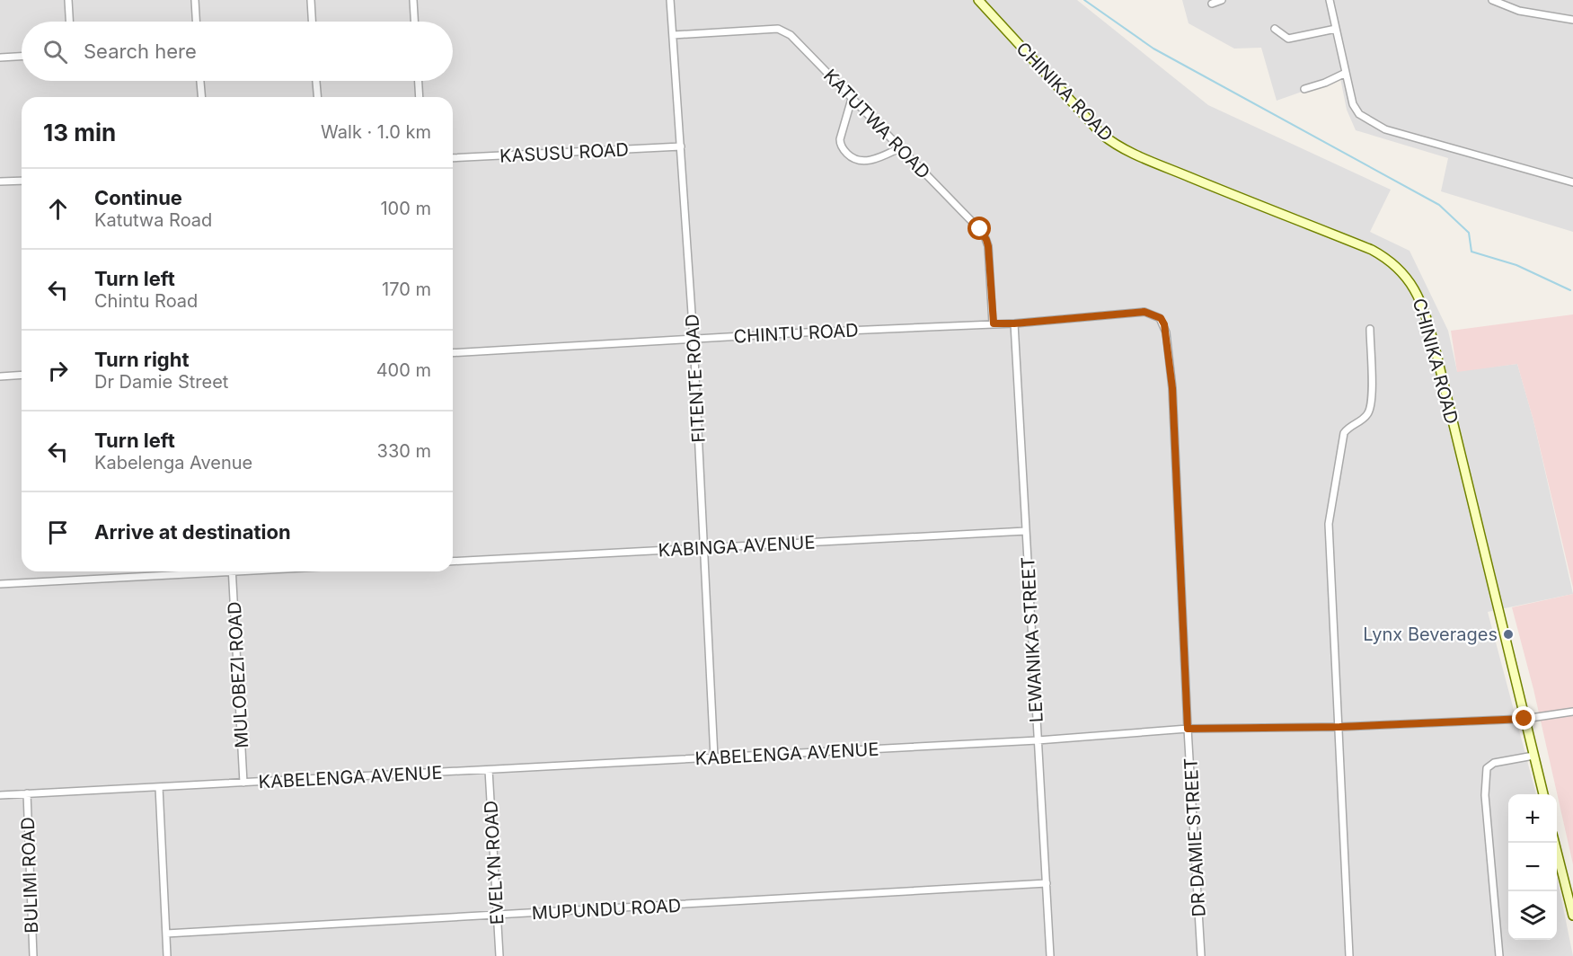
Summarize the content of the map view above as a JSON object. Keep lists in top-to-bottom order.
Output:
{
  "streets": {
    "main road": ["CHINIKA ROAD"],
    "street": [
      "KATUTWA ROAD",
      "KASUSU ROAD",
      "CHINTU ROAD",
      "FITENTE ROAD",
      "KABINGA AVENUE",
      "LEWANIKA STREET",
      "MULOBEZI ROAD",
      "KABELENGA AVENUE",
      "DR DAMIE STREET",
      "EVELYN ROAD",
      "BULIMI ROAD",
      "MUPUNDU ROAD"
    ]
  },
  "crossings": [
    ["CHINIKA ROAD", "KABELENGA AVENUE"],
    ["KATUTWA ROAD", "CHINTU ROAD"],
    ["KATUTWA ROAD", "FITENTE ROAD"],
    ["KASUSU ROAD", "FITENTE ROAD"],
    ["CHINTU ROAD", "FITENTE ROAD"],
    ["CHINTU ROAD", "LEWANIKA STREET"],
    ["CHINTU ROAD", "DR DAMIE STREET"],
    ["FITENTE ROAD", "KABINGA AVENUE"],
    ["FITENTE ROAD", "KABELENGA AVENUE"],
    ["KABINGA AVENUE", "LEWANIKA STREET"],
    ["LEWANIKA STREET", "KABELENGA AVENUE"],
    ["LEWANIKA STREET", "MUPUNDU ROAD"],
    ["MULOBEZI ROAD", "KABELENGA AVENUE"],
    ["KABELENGA AVENUE", "DR DAMIE STREET"],
    ["KABELENGA AVENUE", "EVELYN ROAD"],
    ["KABELENGA AVENUE", "BULIMI ROAD"],
    ["EVELYN ROAD", "MUPUNDU ROAD"]
  ],
  "places": ["Lynx Beverages"],
  "page": {
    "search": "Search here",
    "heading": ["13 min", "Walk · 1.0 km"],
    "list": [
      ["Continue", "Katutwa Road", "100 m"],
      ["Turn left", "Chintu Road", "170 m"],
      ["Turn right", "Dr Damie Street", "400 m"],
      ["Turn left", "Kabelenga Avenue", "330 m"],
      "Arrive at destination"
    ],
    "map_buttons": ["+", "−"]
  }
}
